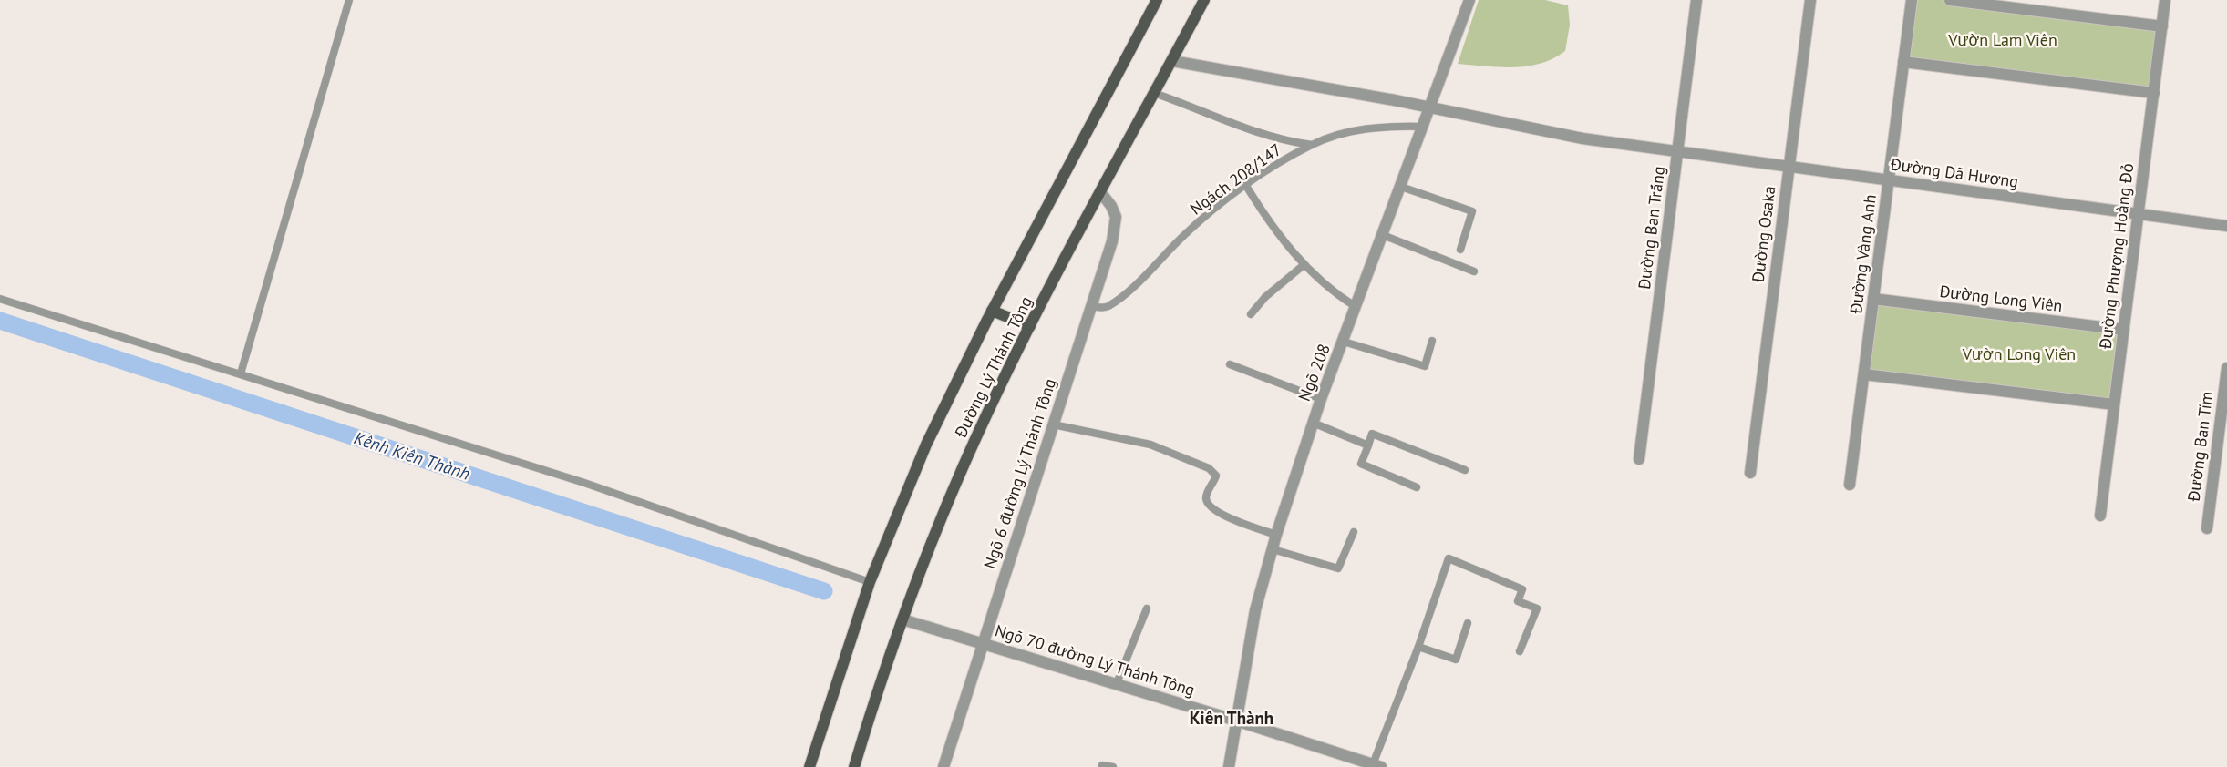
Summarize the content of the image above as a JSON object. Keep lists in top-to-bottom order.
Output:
{
  "streets": {
    "main road": ["Đường Lý Thánh Tông"],
    "street": [
      "Đường Dã Hương",
      "Đường Ban Trắng",
      "Đường Osaka",
      "Đường Vàng Anh",
      "Đường Phượng Hoàng Đỏ",
      "Đường Long Viên",
      "Ngõ 208",
      "Đường Ban Tím",
      "Ngõ 6 đường Lý Thánh Tông",
      "Ngõ 70 đường Lý Thánh Tông"
    ],
    "lane": ["Ngách 208/147"]
  },
  "crossings": [
    ["Đường Dã Hương", "Đường Ban Trắng"],
    ["Đường Dã Hương", "Đường Osaka"],
    ["Đường Dã Hương", "Đường Vàng Anh"],
    ["Đường Dã Hương", "Đường Phượng Hoàng Đỏ"],
    ["Đường Dã Hương", "Đường Lý Thánh Tông"],
    ["Đường Dã Hương", "Ngõ 208"],
    ["Ngách 208/147", "Ngõ 208"],
    ["Ngách 208/147", "Ngõ 6 đường Lý Thánh Tông"],
    ["Đường Vàng Anh", "Đường Long Viên"],
    ["Đường Phượng Hoàng Đỏ", "Đường Long Viên"],
    ["Đường Lý Thánh Tông", "Ngõ 6 đường Lý Thánh Tông"],
    ["Đường Lý Thánh Tông", "Ngõ 70 đường Lý Thánh Tông"],
    ["Ngõ 208", "Ngõ 70 đường Lý Thánh Tông"],
    ["Ngõ 6 đường Lý Thánh Tông", "Ngõ 70 đường Lý Thánh Tông"]
  ],
  "districts": ["Kiên Thành"],
  "water": ["Kênh Kiên Thành"],
  "parks": ["Vườn Lam Viên", "Vườn Long Viên"]
}
